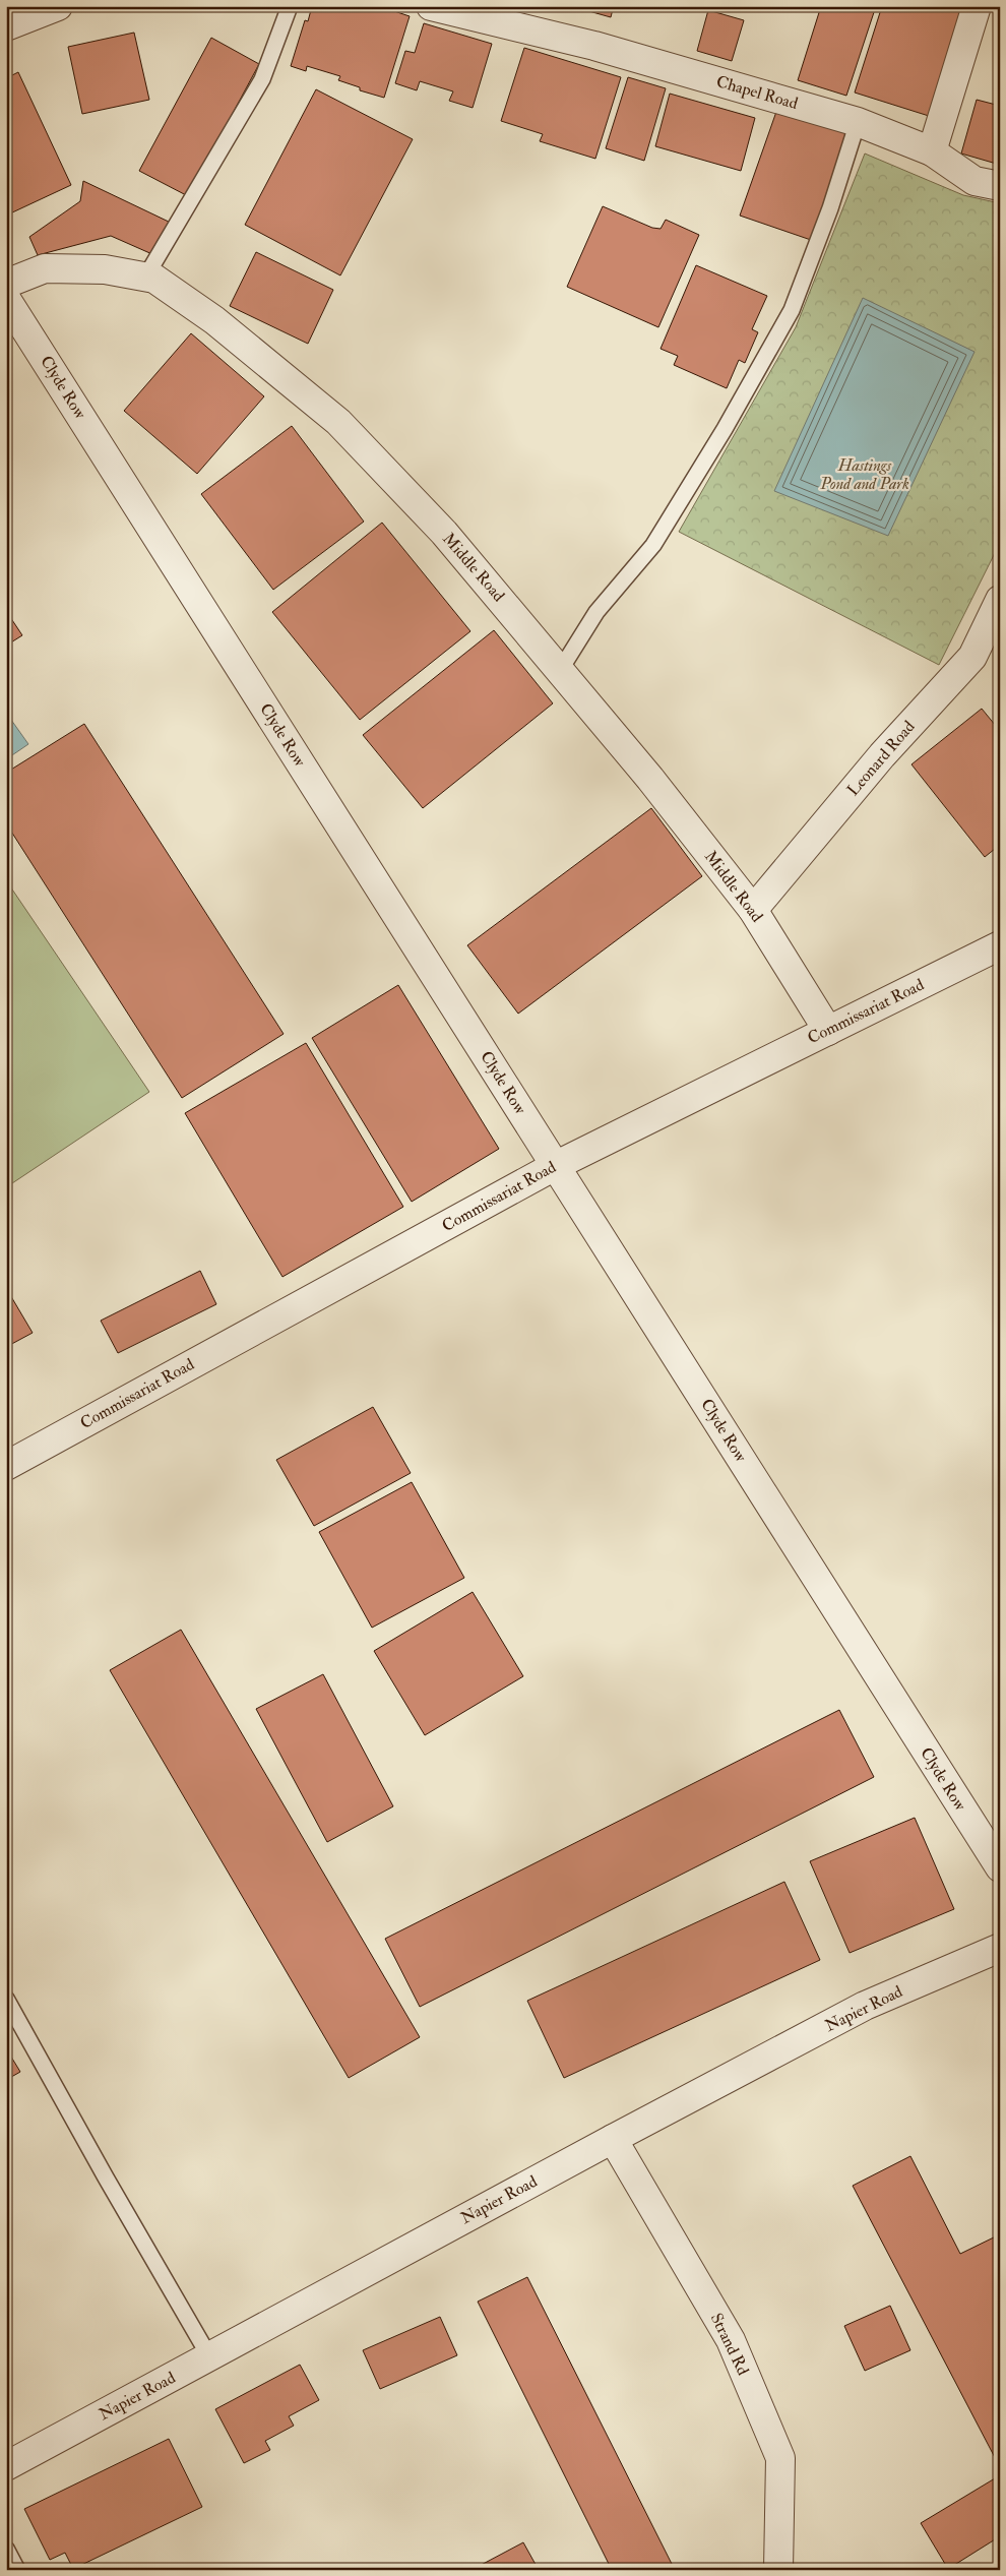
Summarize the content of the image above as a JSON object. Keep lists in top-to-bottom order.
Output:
{
  "streets": {
    "street": [
      "Chapel Road",
      "Clyde Row",
      "Middle Road",
      "Leonard Road",
      "Commissariat Road",
      "Napier Road",
      "Strand Rd"
    ]
  },
  "crossings": [
    ["Clyde Row", "Commissariat Road"],
    ["Middle Road", "Leonard Road"],
    ["Middle Road", "Commissariat Road"],
    ["Napier Road", "Strand Rd"]
  ],
  "parks": ["Hastings Pond and Park"]
}
